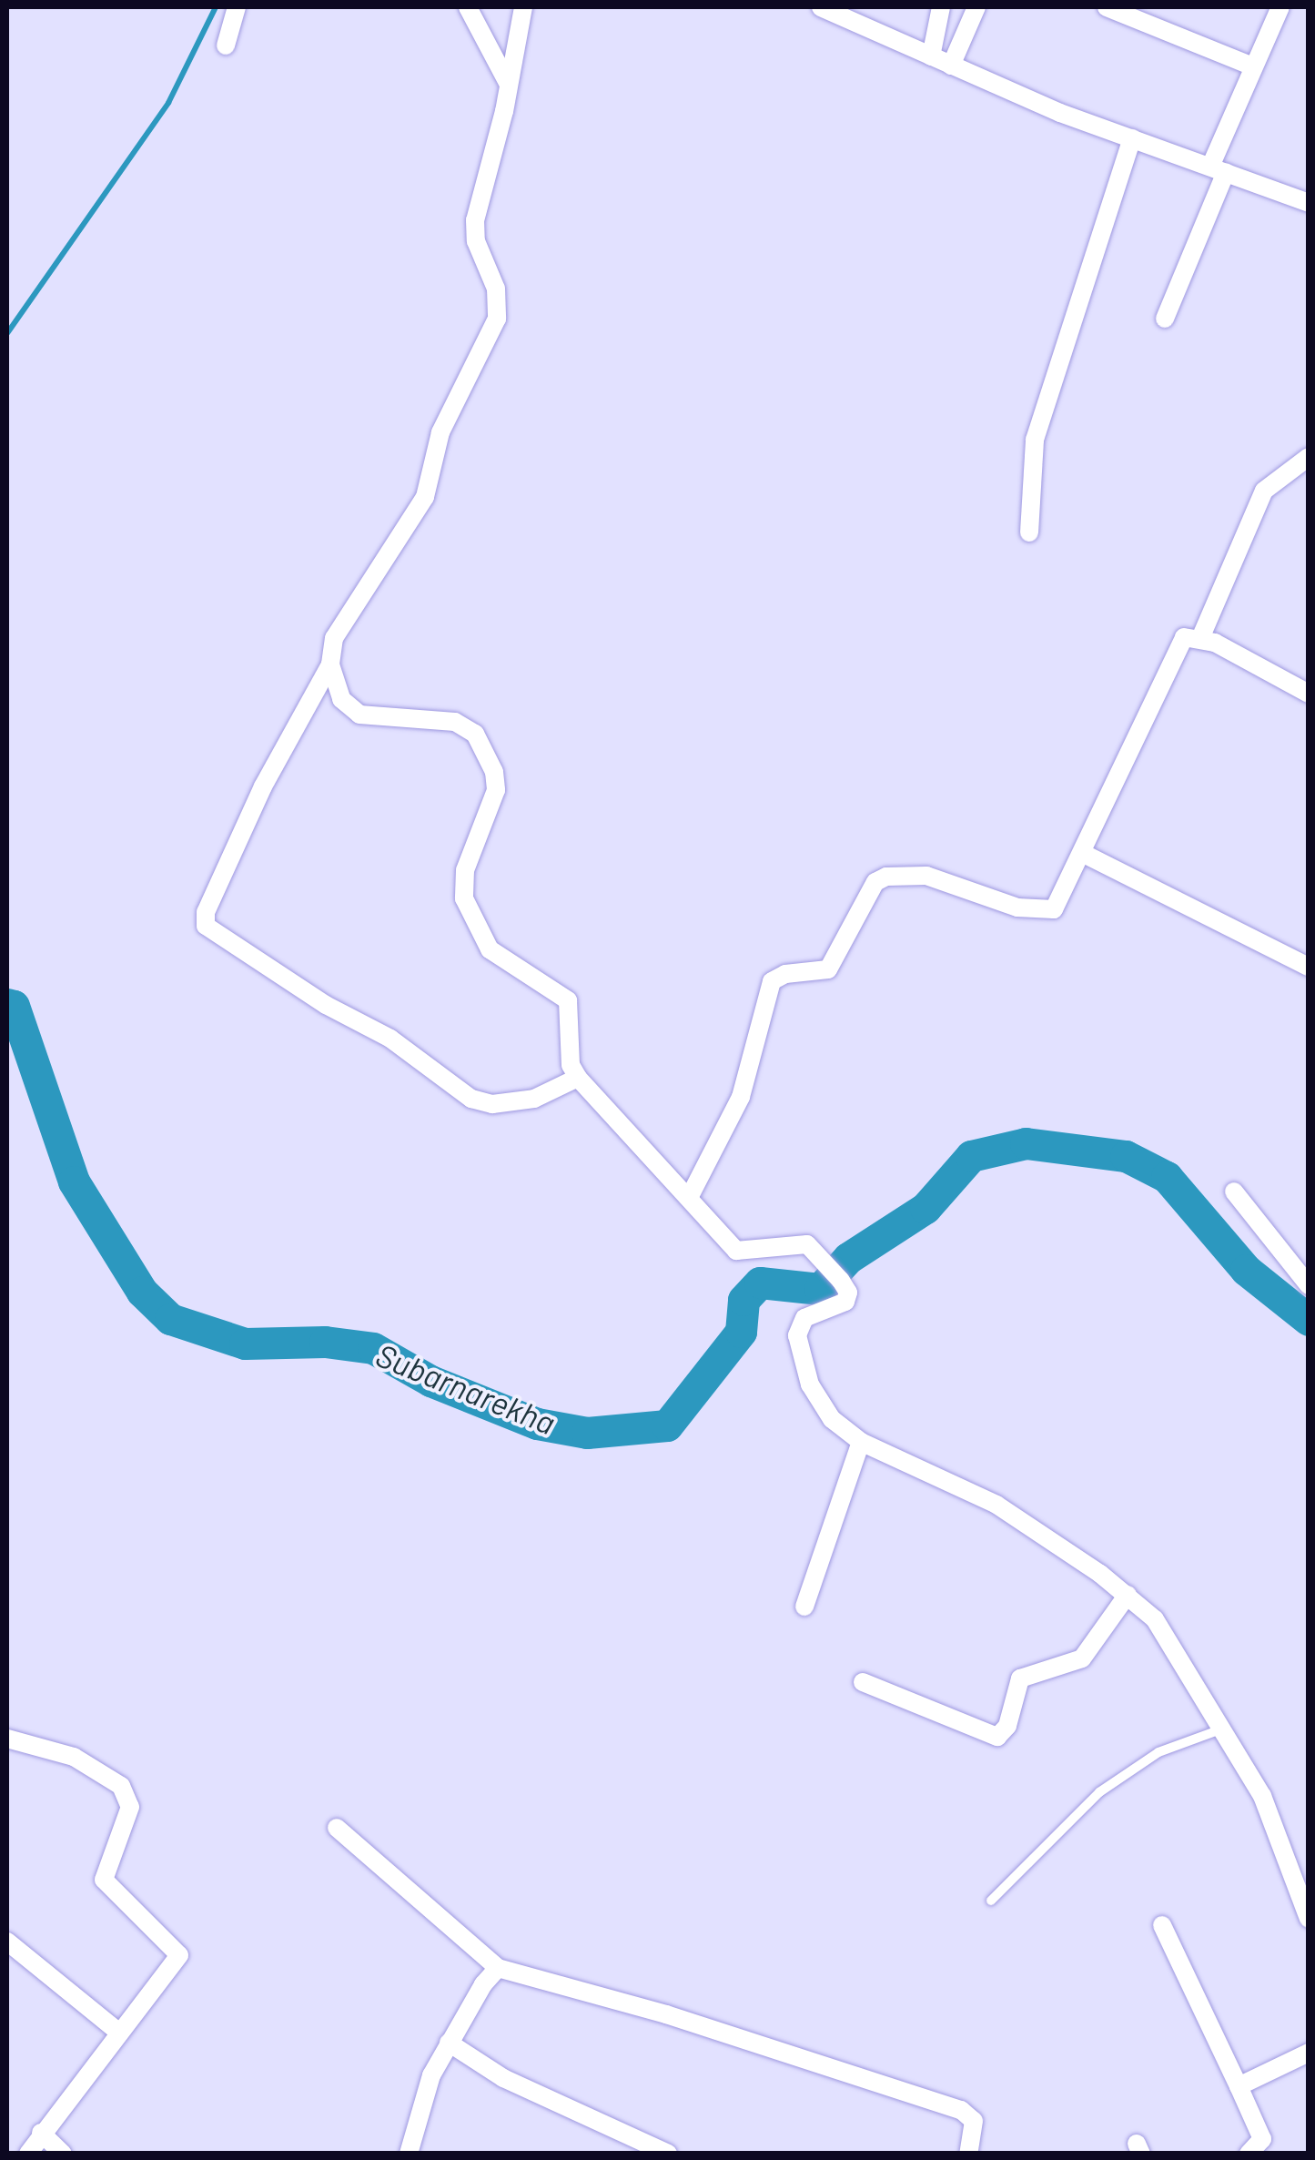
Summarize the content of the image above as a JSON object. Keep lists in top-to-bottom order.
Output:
{
  "water": ["Subarnarekha"]
}
